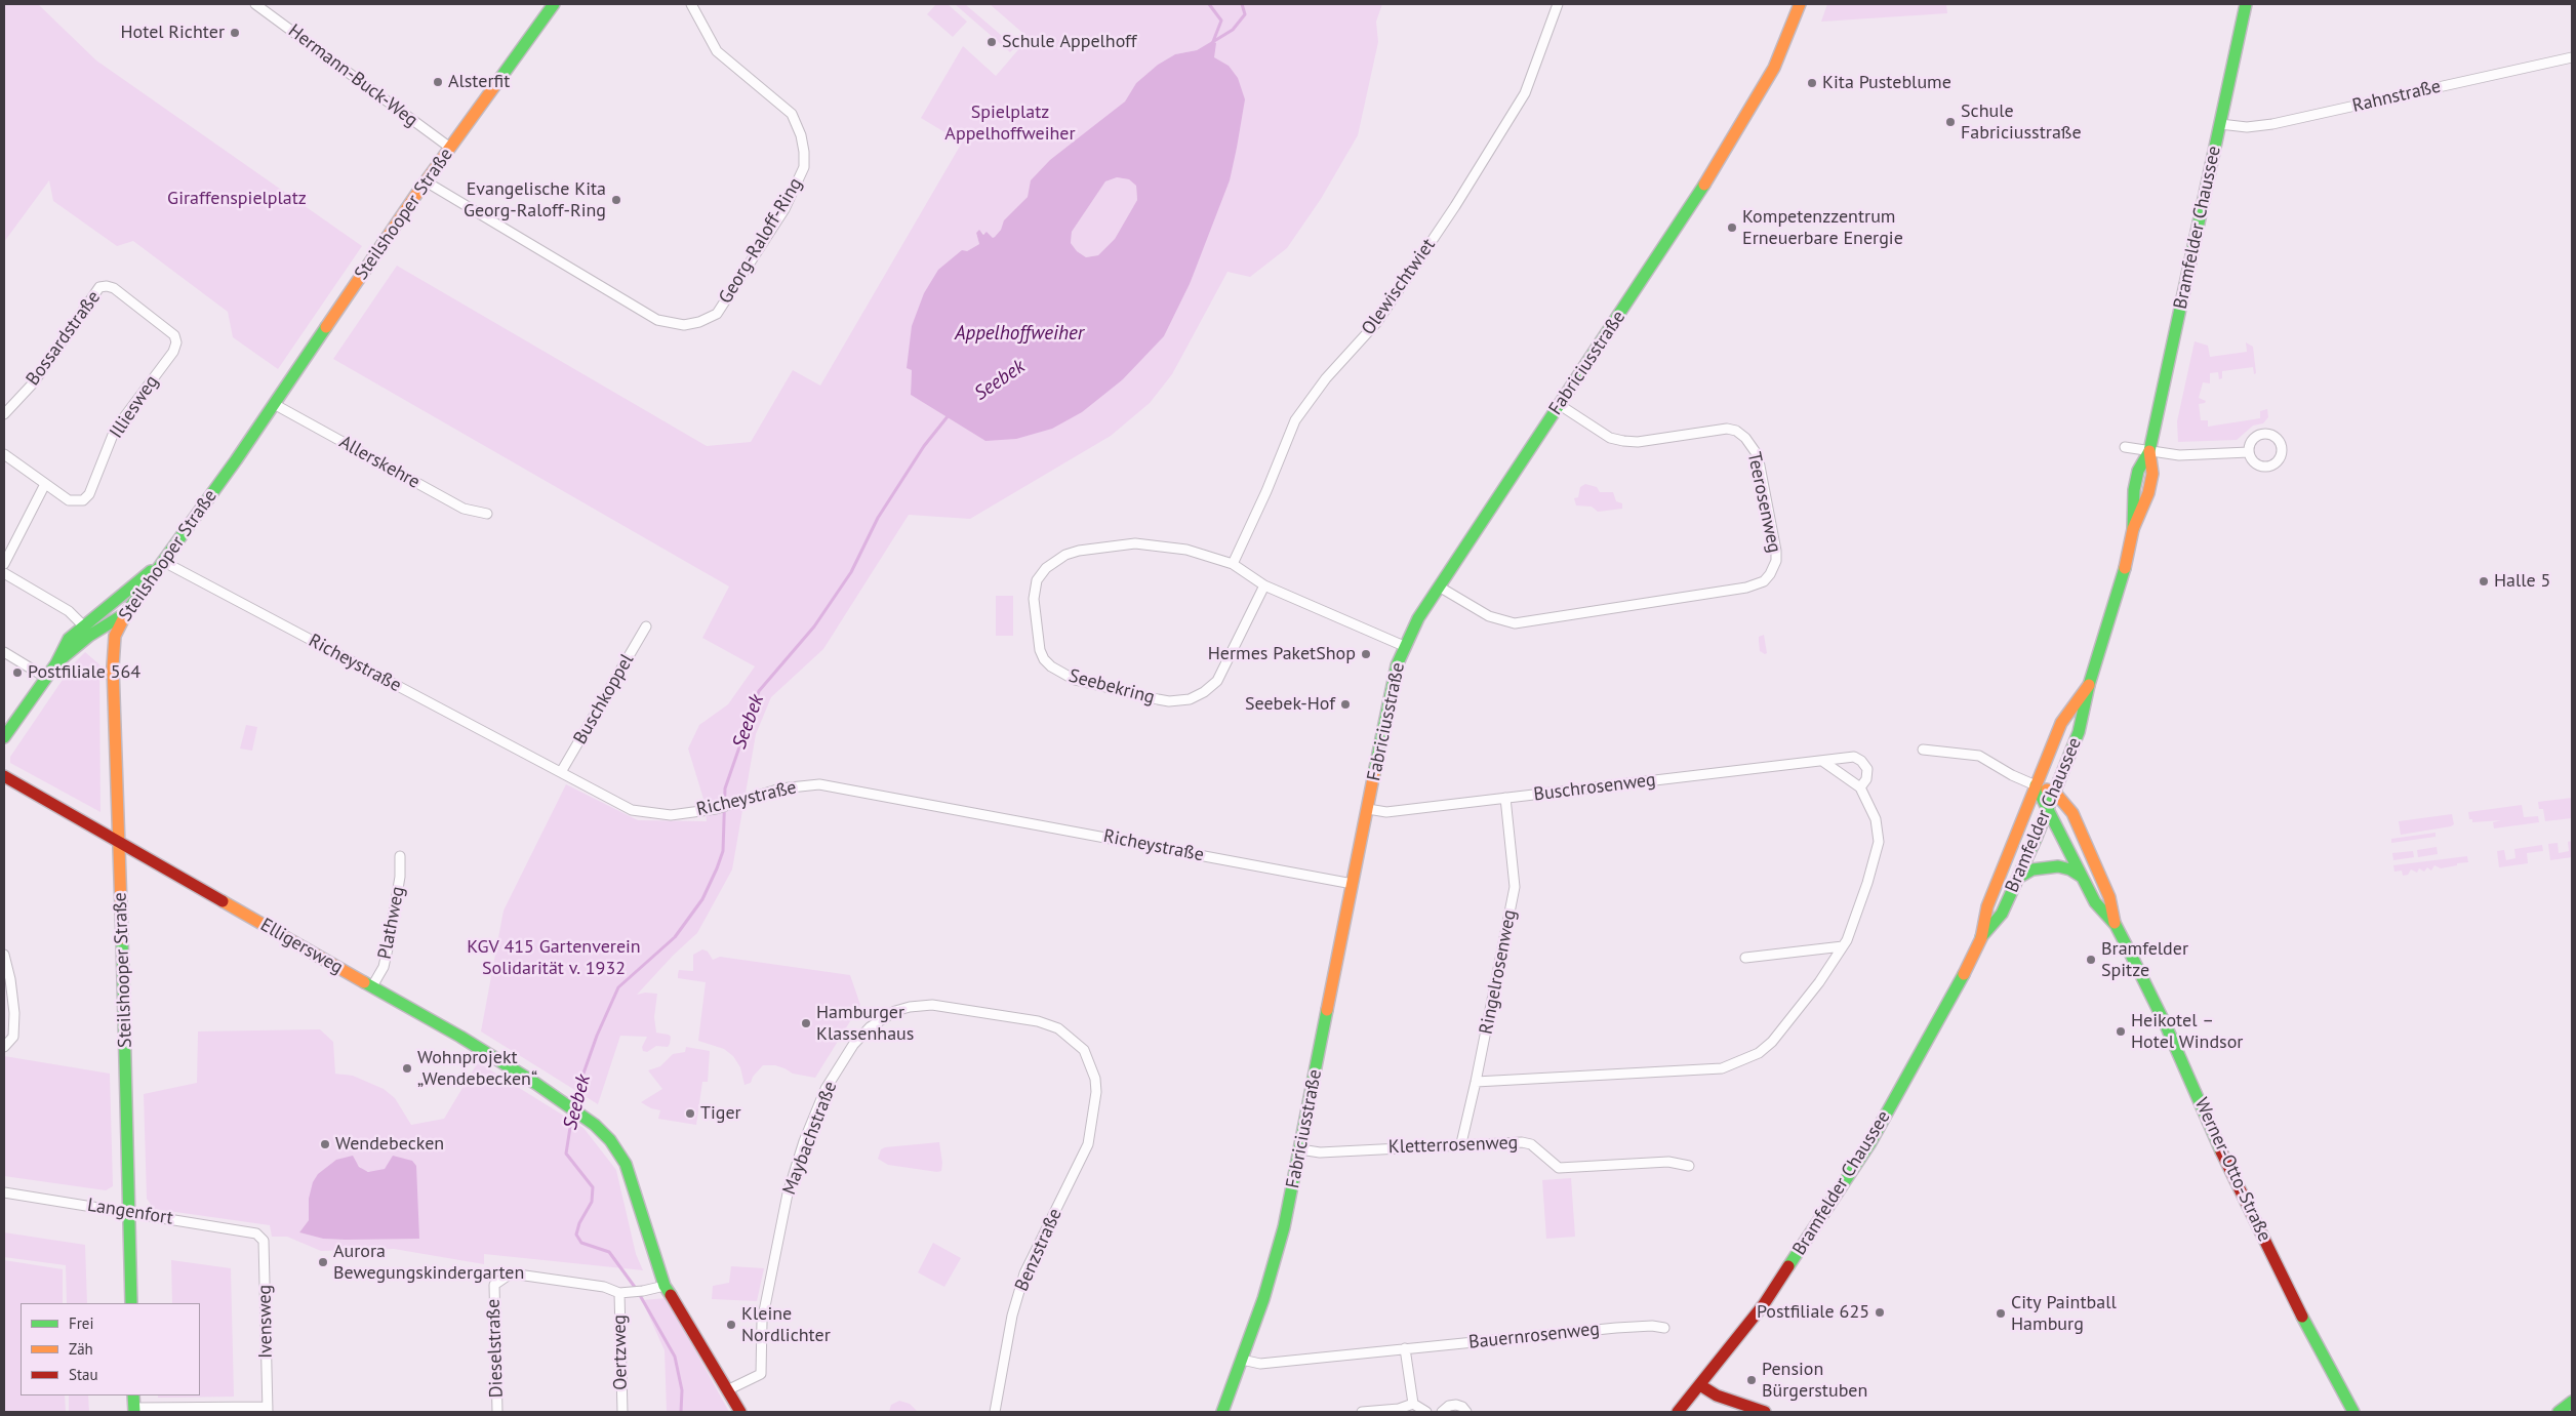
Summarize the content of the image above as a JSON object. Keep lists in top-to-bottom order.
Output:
{
  "streets": {
    "street": [
      "Hermann-Buck-Weg",
      "Rahnstraße",
      "Steilshooper Straße",
      "Bramfelder Chaussee",
      "Georg-Raloff-Ring",
      "Olewischtwiet",
      "Bossardstraße",
      "Fabriciusstraße",
      "Illiesweg",
      "Allerskehre",
      "Teerosenweg",
      "Richeystraße",
      "Seebekring",
      "Buschkoppel",
      "Buschrosenweg",
      "Plathweg",
      "Elligersweg",
      "Ringelrosenweg",
      "Maybachstraße",
      "Kletterrosenweg",
      "Werner-Otto-Straße",
      "Langenfort",
      "Benzstraße",
      "Ivensweg",
      "Bauernrosenweg",
      "Dieselstraße",
      "Oertzweg"
    ]
  },
  "crossings": [
    ["Hermann-Buck-Weg", "Steilshooper Straße"],
    ["Rahnstraße", "Bramfelder Chaussee"],
    ["Steilshooper Straße", "Georg-Raloff-Ring"],
    ["Steilshooper Straße", "Allerskehre"],
    ["Steilshooper Straße", "Richeystraße"],
    ["Steilshooper Straße", "Elligersweg"],
    ["Steilshooper Straße", "Langenfort"],
    ["Bramfelder Chaussee", "Werner-Otto-Straße"],
    ["Olewischtwiet", "Seebekring"],
    ["Bossardstraße", "Illiesweg"],
    ["Fabriciusstraße", "Teerosenweg"],
    ["Fabriciusstraße", "Richeystraße"],
    ["Fabriciusstraße", "Seebekring"],
    ["Fabriciusstraße", "Buschrosenweg"],
    ["Fabriciusstraße", "Kletterrosenweg"],
    ["Fabriciusstraße", "Bauernrosenweg"],
    ["Richeystraße", "Buschkoppel"],
    ["Buschrosenweg", "Ringelrosenweg"],
    ["Plathweg", "Elligersweg"],
    ["Elligersweg", "Maybachstraße"],
    ["Ringelrosenweg", "Kletterrosenweg"],
    ["Maybachstraße", "Benzstraße"],
    ["Langenfort", "Ivensweg"],
    ["Dieselstraße", "Oertzweg"]
  ],
  "water": ["Appelhoffweiher", "Seebek"],
  "parks": ["Spielplatz Appelhoffweiher", "Giraffenspielplatz", "KGV 415 Gartenverein Solidarität v. 1932"],
  "places": [
    "Hotel Richter",
    "Schule Appelhoff",
    "Alsterfit",
    "Kita Pusteblume",
    "Schule Fabriciusstraße",
    "Evangelische Kita Georg-Raloff-Ring",
    "Kompetenzzentrum Erneuerbare Energie",
    "Halle 5",
    "Hermes PaketShop",
    "Postfiliale 564",
    "Seebek-Hof",
    "Bramfelder Spitze",
    "Hamburger Klassenhaus",
    "Heikotel – Hotel Windsor",
    "Wohnprojekt „Wendebecken“",
    "Tiger",
    "Wendebecken",
    "Aurora Bewegungskindergarten",
    "Postfiliale 625",
    "City Paintball Hamburg",
    "Kleine Nordlichter",
    "Pension Bürgerstuben"
  ],
  "legend": ["Frei", "Zäh", "Stau"]
}
